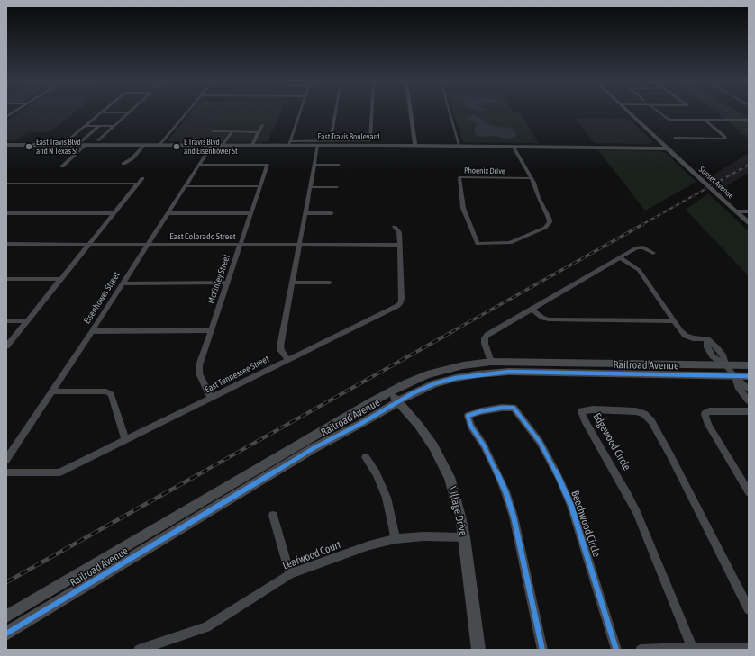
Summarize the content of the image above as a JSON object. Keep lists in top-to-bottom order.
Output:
{
  "streets": {
    "main road": [
      "East Travis Boulevard",
      "Sunset Avenue",
      "Railroad Avenue",
      "Village Drive"
    ],
    "street": [
      "Phoenix Drive",
      "East Colorado Street",
      "McKinley Street",
      "Eisenhower Street",
      "East Tennessee Street",
      "Edgewood Circle",
      "Beechwood Circle",
      "Leafwood Court"
    ]
  },
  "crossings": [
    ["East Travis Boulevard", "Phoenix Drive"],
    ["East Travis Boulevard", "Sunset Avenue"],
    ["East Travis Boulevard", "Eisenhower Street"],
    ["East Colorado Street", "McKinley Street"],
    ["East Colorado Street", "Eisenhower Street"],
    ["East Colorado Street", "East Tennessee Street"],
    ["McKinley Street", "Eisenhower Street"],
    ["McKinley Street", "East Tennessee Street"],
    ["Railroad Avenue", "Village Drive"],
    ["Village Drive", "Leafwood Court"]
  ],
  "places": ["East Travis Blvd and N Texas St", "E Travis Blvd and Eisenhower St"]
}
